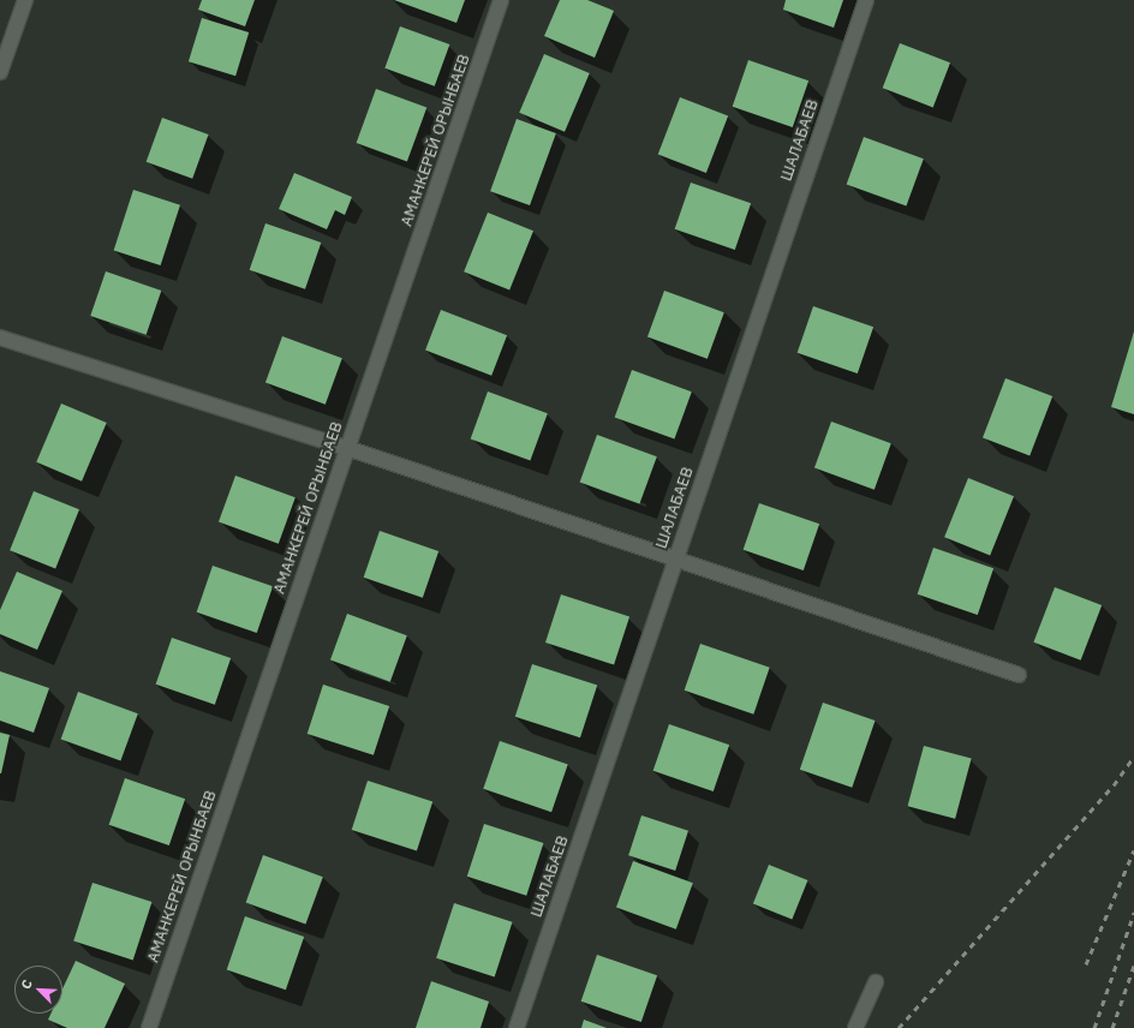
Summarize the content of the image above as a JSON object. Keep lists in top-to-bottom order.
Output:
{
  "streets": {
    "street": ["АМАНКЕРЕЙ ОРЫНБАЕВ", "ШАЛАБАЕВ"]
  },
  "north": "top left"
}
